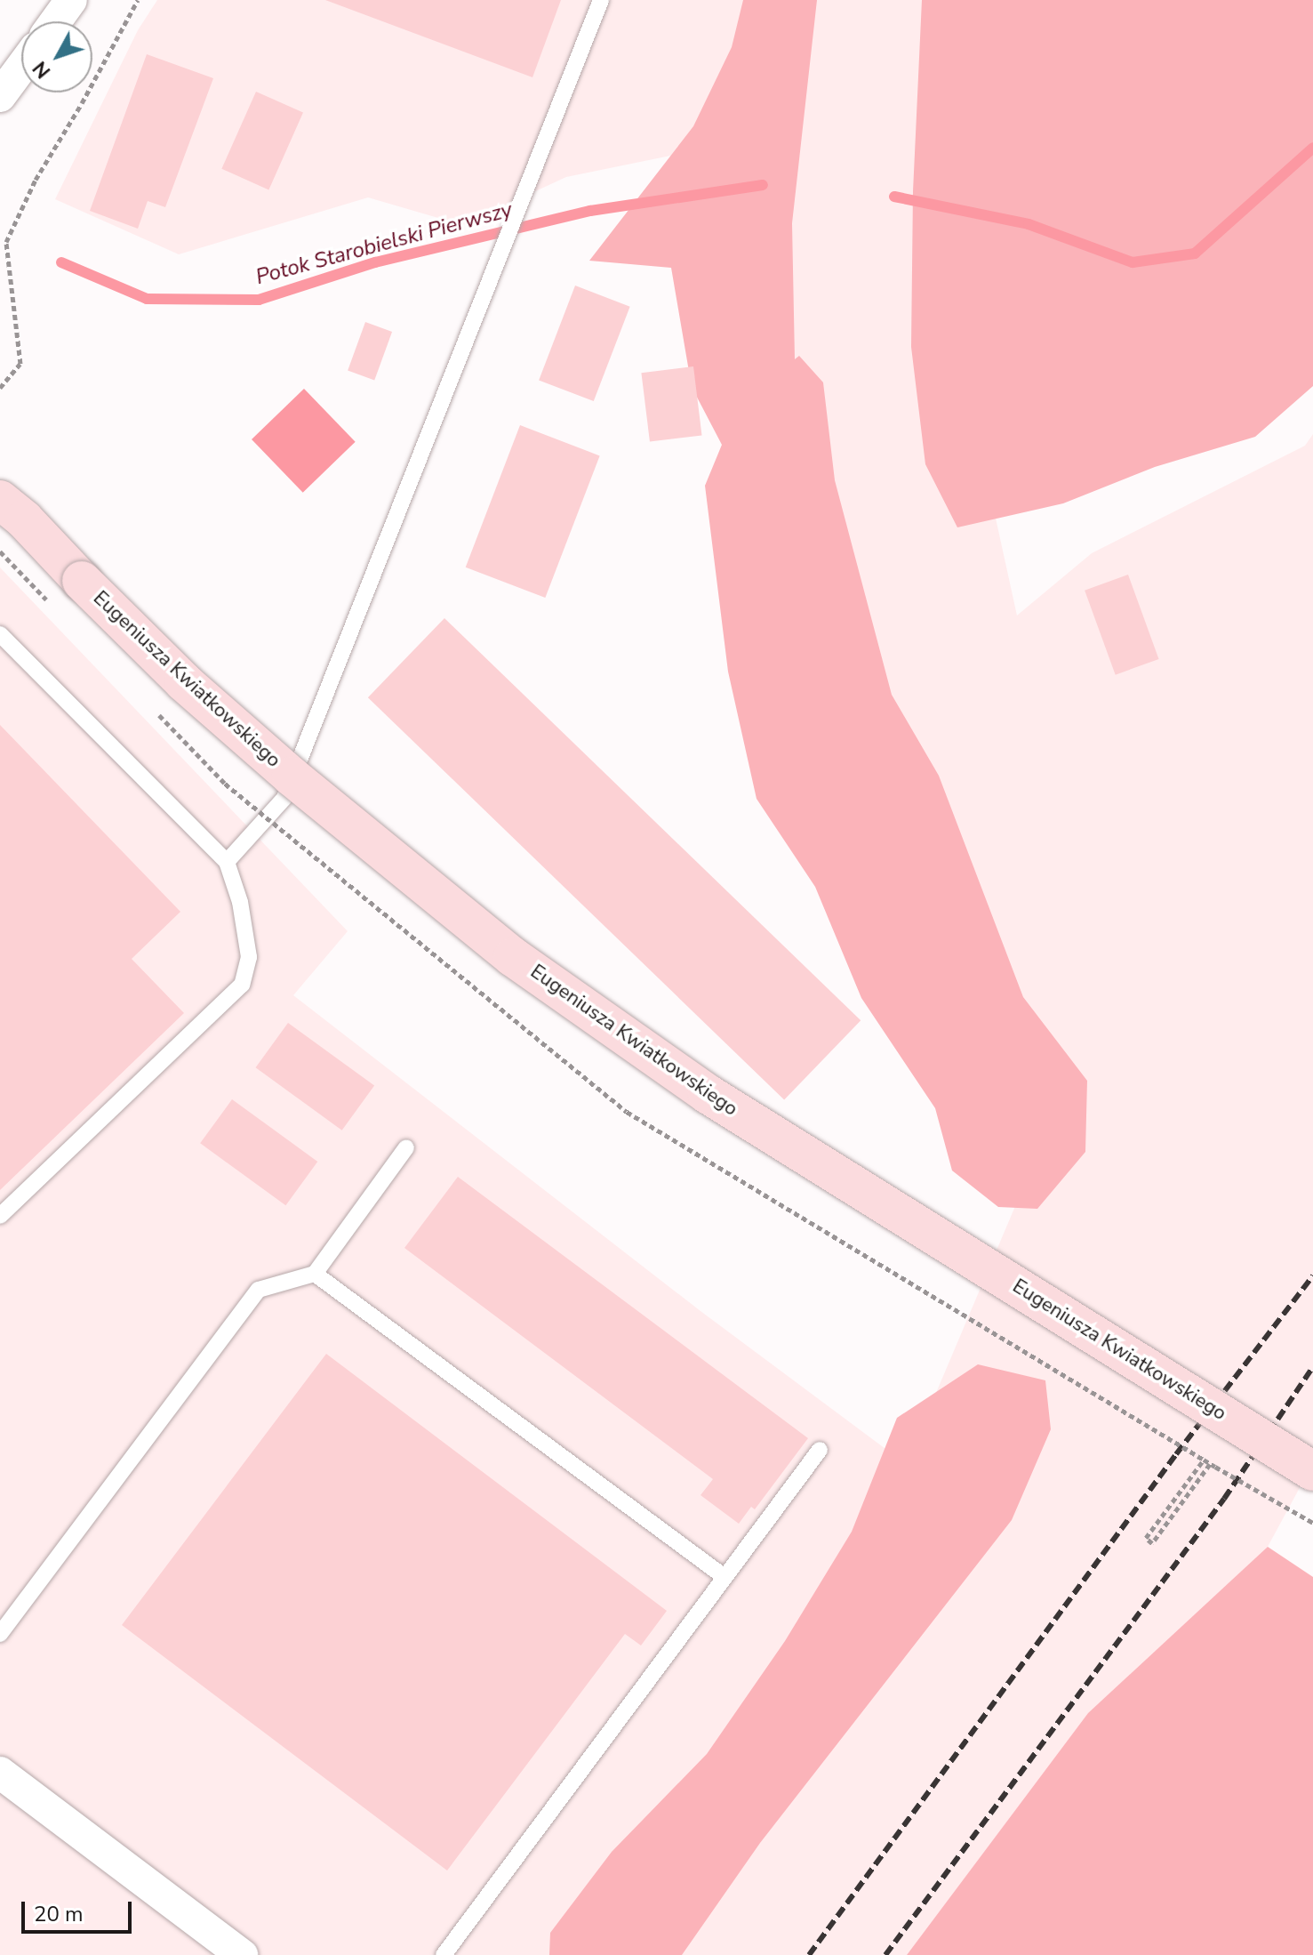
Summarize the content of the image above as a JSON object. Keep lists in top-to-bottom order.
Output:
{
  "streets": {
    "street": ["Eugeniusza Kwiatkowskiego"]
  },
  "water": ["Potok Starobielski Pierwszy"],
  "scale_bar": "20 m",
  "north": "bottom left"
}
